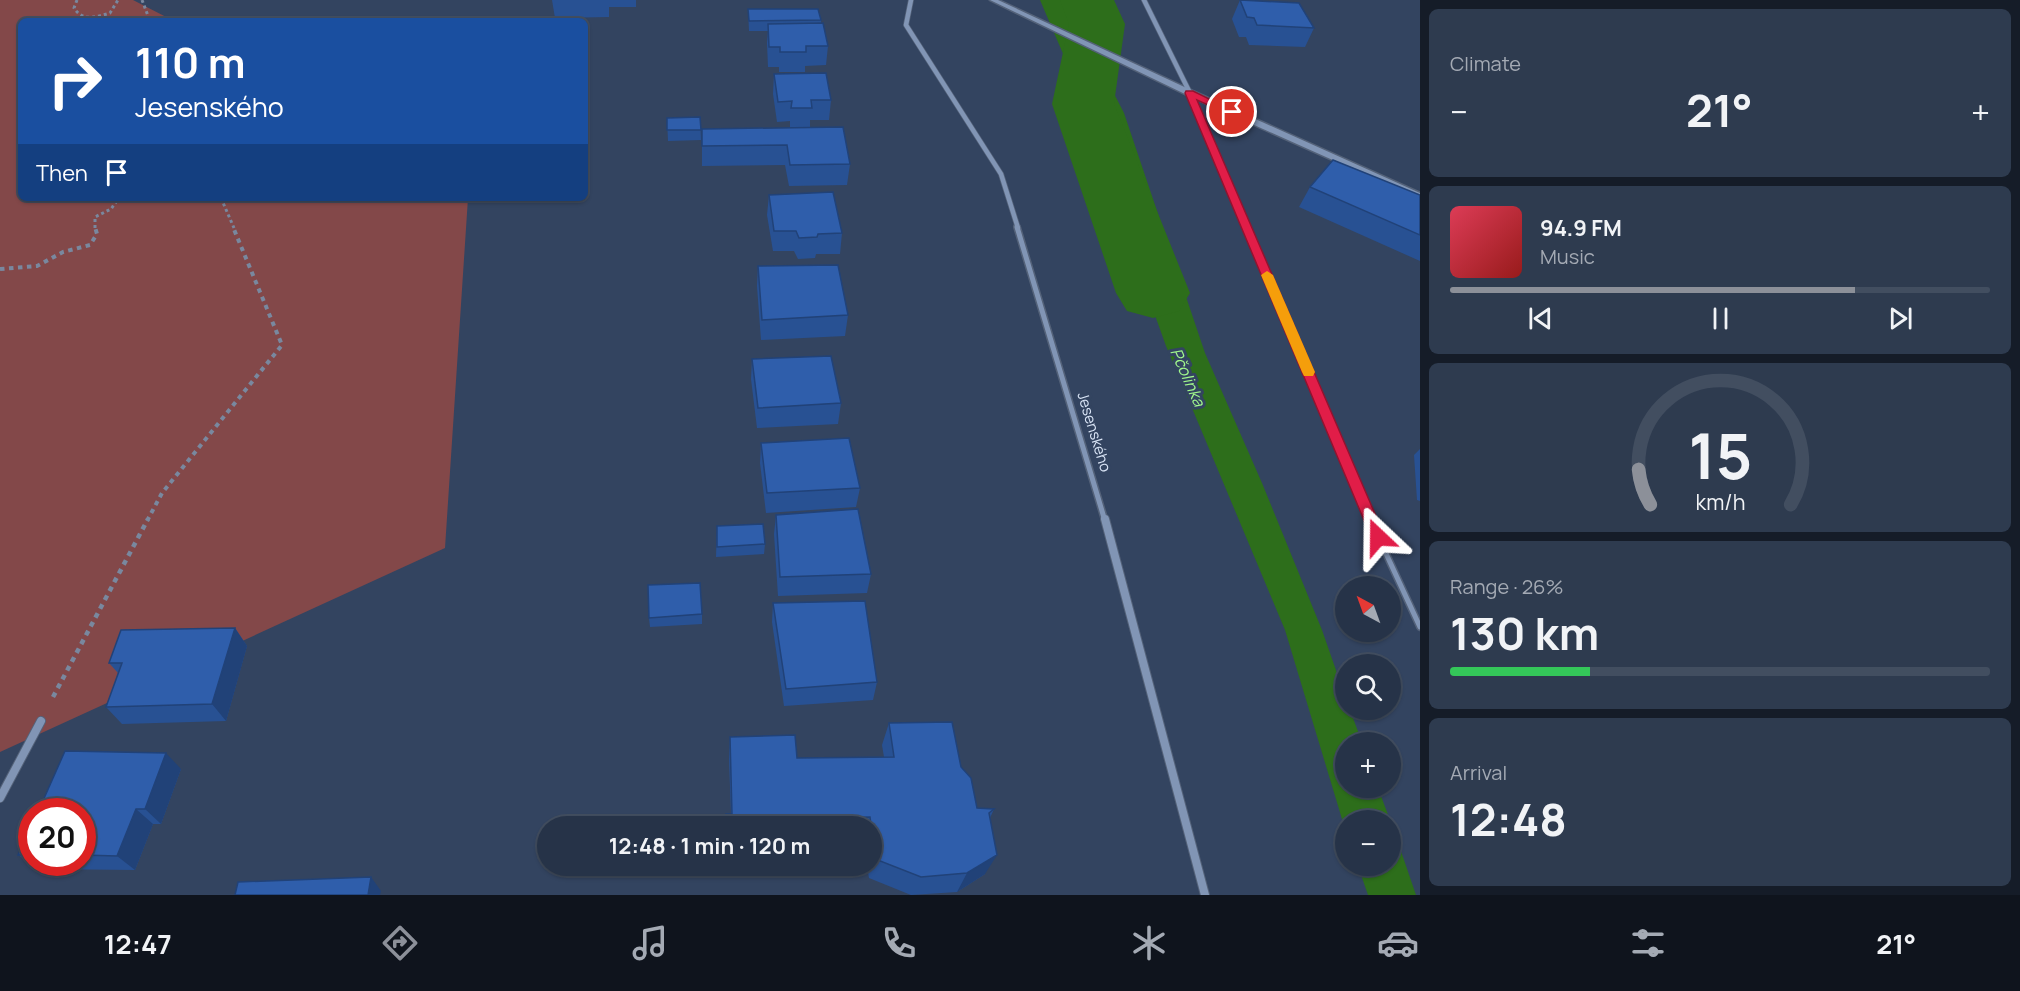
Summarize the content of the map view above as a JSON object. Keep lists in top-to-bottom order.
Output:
{
  "streets": {
    "street": ["Jesenského"]
  },
  "water": ["Pčolinka"],
  "north": "top left",
  "page": {
    "tile": [
      "Climate",
      ["Range · 26%", "130 km"],
      ["Arrival", "12:48"]
    ],
    "turn": ["110 m", "Jesenského"],
    "heat": ["−", "21°", "+"],
    "then": "Then",
    "song": ["94.9 FM", "Music"],
    "map_buttons": ["+", "−"],
    "limit": "20",
    "trip": "12:48 · 1 min · 120 m",
    "tabs": ["12:47", "21°"],
    "gauge": ["15", "km/h"]
  }
}
